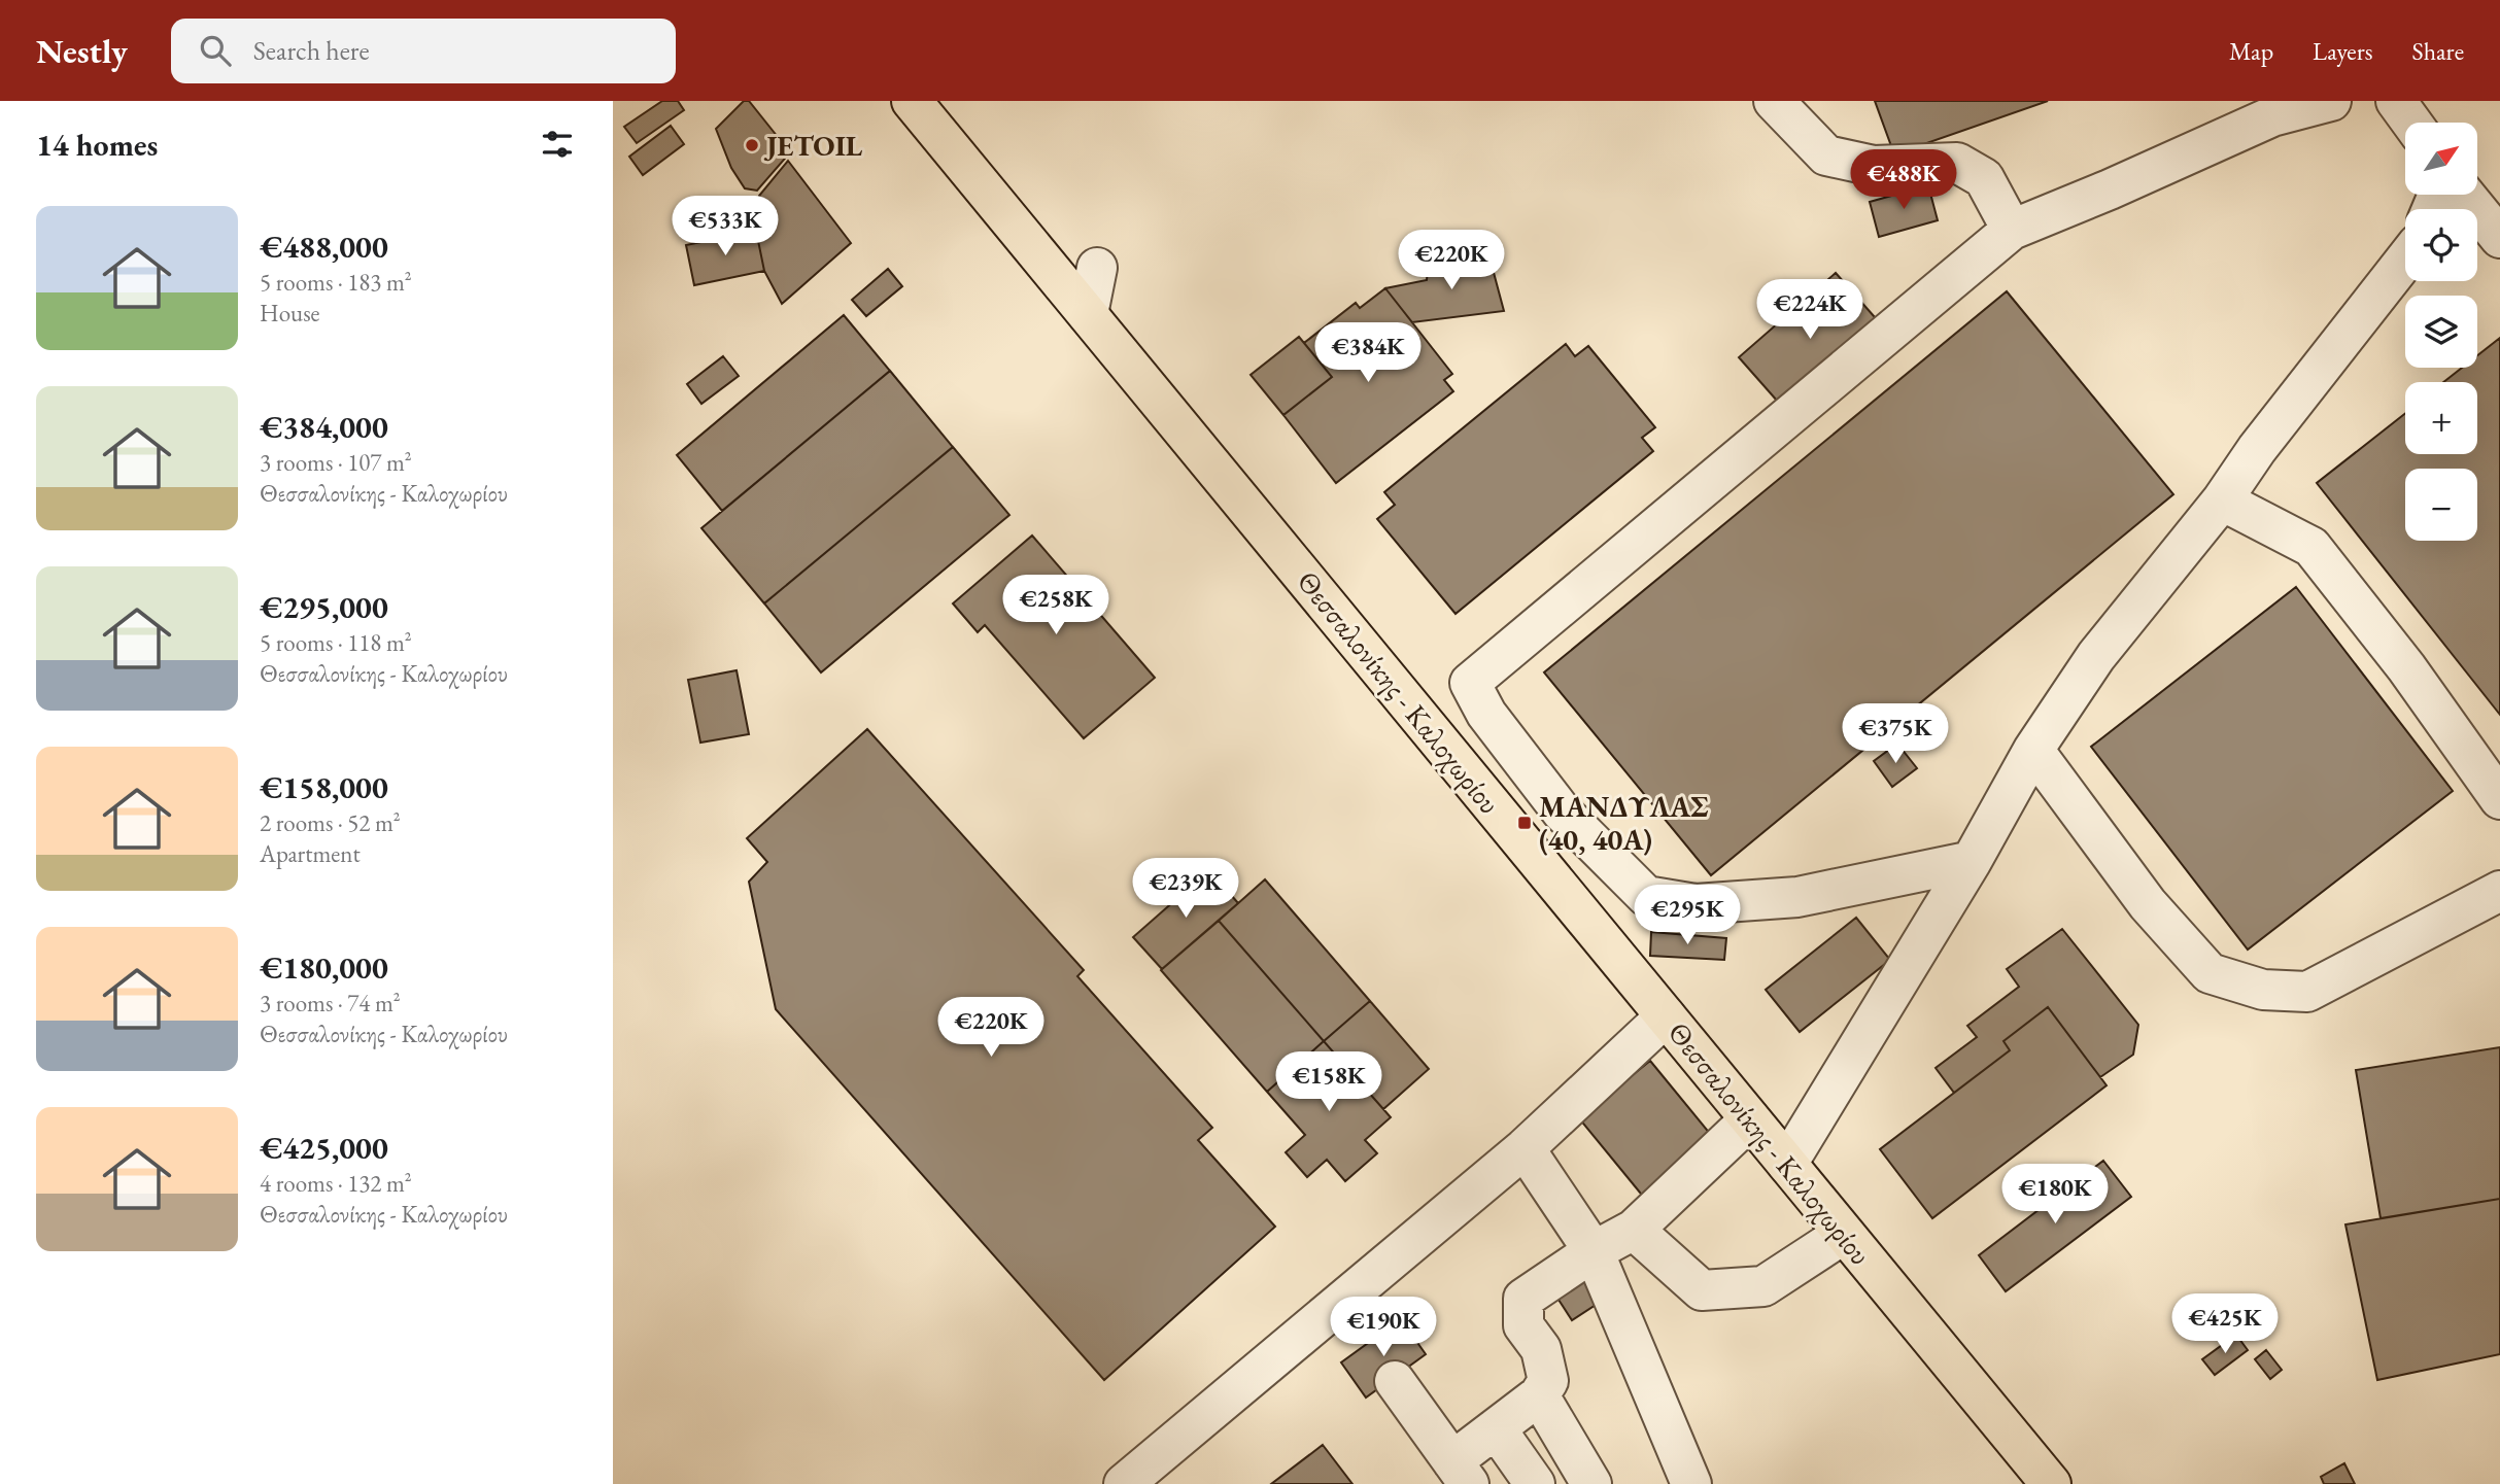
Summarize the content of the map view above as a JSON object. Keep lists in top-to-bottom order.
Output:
{
  "streets": {
    "main road": ["Θεσσαλονίκης - Καλοχωρίου"]
  },
  "places": {
    "other": ["JETOIL"],
    "transit": ["ΜΑΝΔΥΛΑΣ (40, 40Α)"]
  },
  "north": "top right",
  "page": {
    "header": "Nestly",
    "search": "Search here",
    "nav": ["Map", "Layers", "Share"],
    "heading": "14 homes",
    "map_buttons": ["+", "−"],
    "price": [
      "€488K",
      "€533K",
      "€220K",
      "€224K",
      "€384K",
      "€258K",
      "€375K",
      "€239K",
      "€295K",
      "€220K",
      "€158K",
      "€180K",
      "€425K",
      "€190K"
    ],
    "list": [
      {
        "name": "€488,000",
        "note": "5 rooms · 183 m² · House"
      },
      {
        "name": "€384,000",
        "note": "3 rooms · 107 m² · Θεσσαλονίκης - Καλοχωρίου"
      },
      {
        "name": "€295,000",
        "note": "5 rooms · 118 m² · Θεσσαλονίκης - Καλοχωρίου"
      },
      {
        "name": "€158,000",
        "note": "2 rooms · 52 m² · Apartment"
      },
      {
        "name": "€180,000",
        "note": "3 rooms · 74 m² · Θεσσαλονίκης - Καλοχωρίου"
      },
      {
        "name": "€425,000",
        "note": "4 rooms · 132 m² · Θεσσαλονίκης - Καλοχωρίου"
      }
    ]
  }
}
